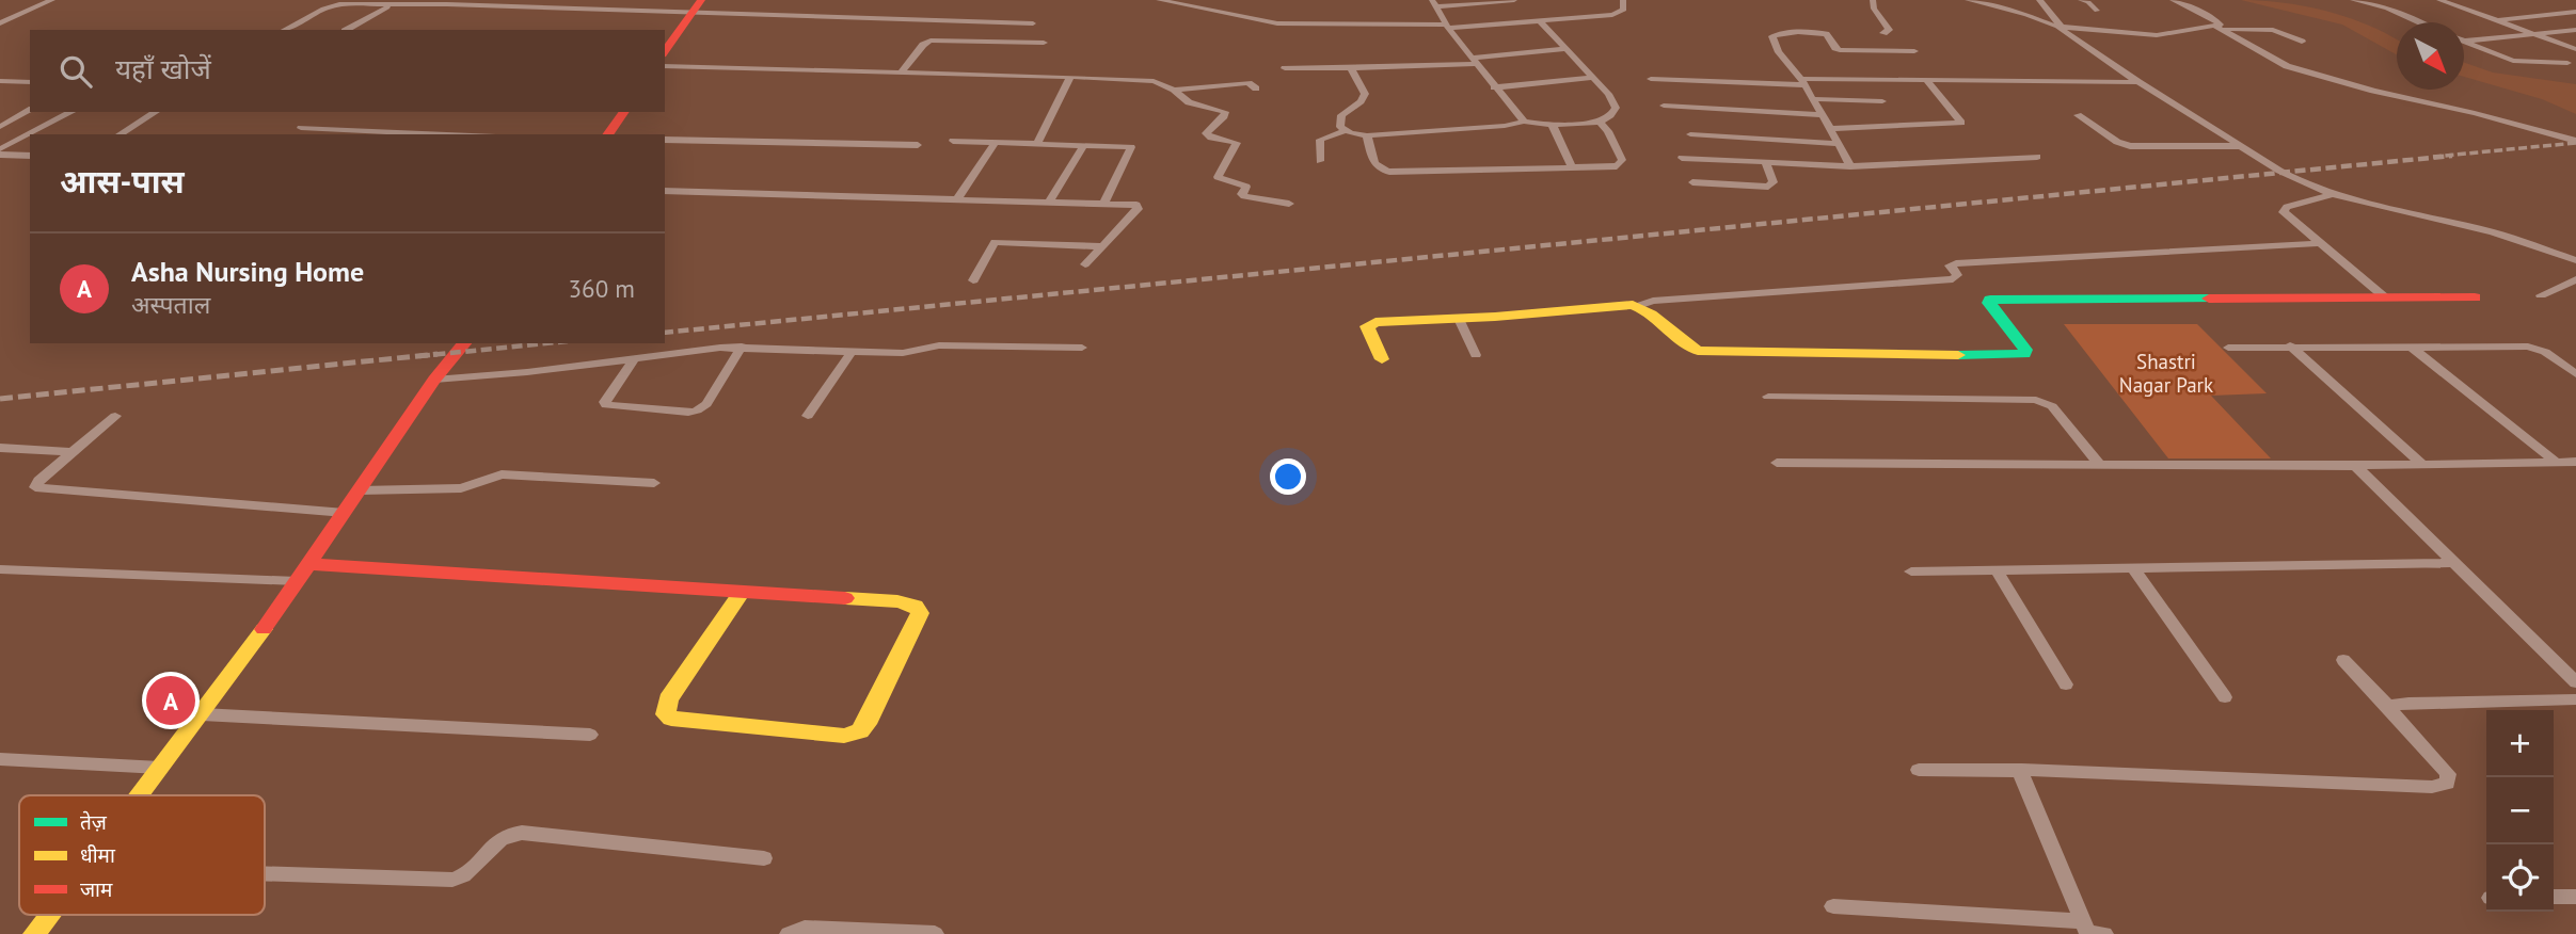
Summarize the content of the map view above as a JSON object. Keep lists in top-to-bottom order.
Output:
{
  "parks": ["Shastri Nagar Park"],
  "legend": ["तेज़", "धीमा", "जाम"],
  "north": "bottom right",
  "page": {
    "search": "यहाँ खोजें",
    "heading": "आस-पास",
    "list": [
      {
        "mark": "A",
        "name": "Asha Nursing Home",
        "note": "अस्पताल",
        "value": "360 m"
      }
    ],
    "pins": "A",
    "map_buttons": ["+", "−"]
  }
}
